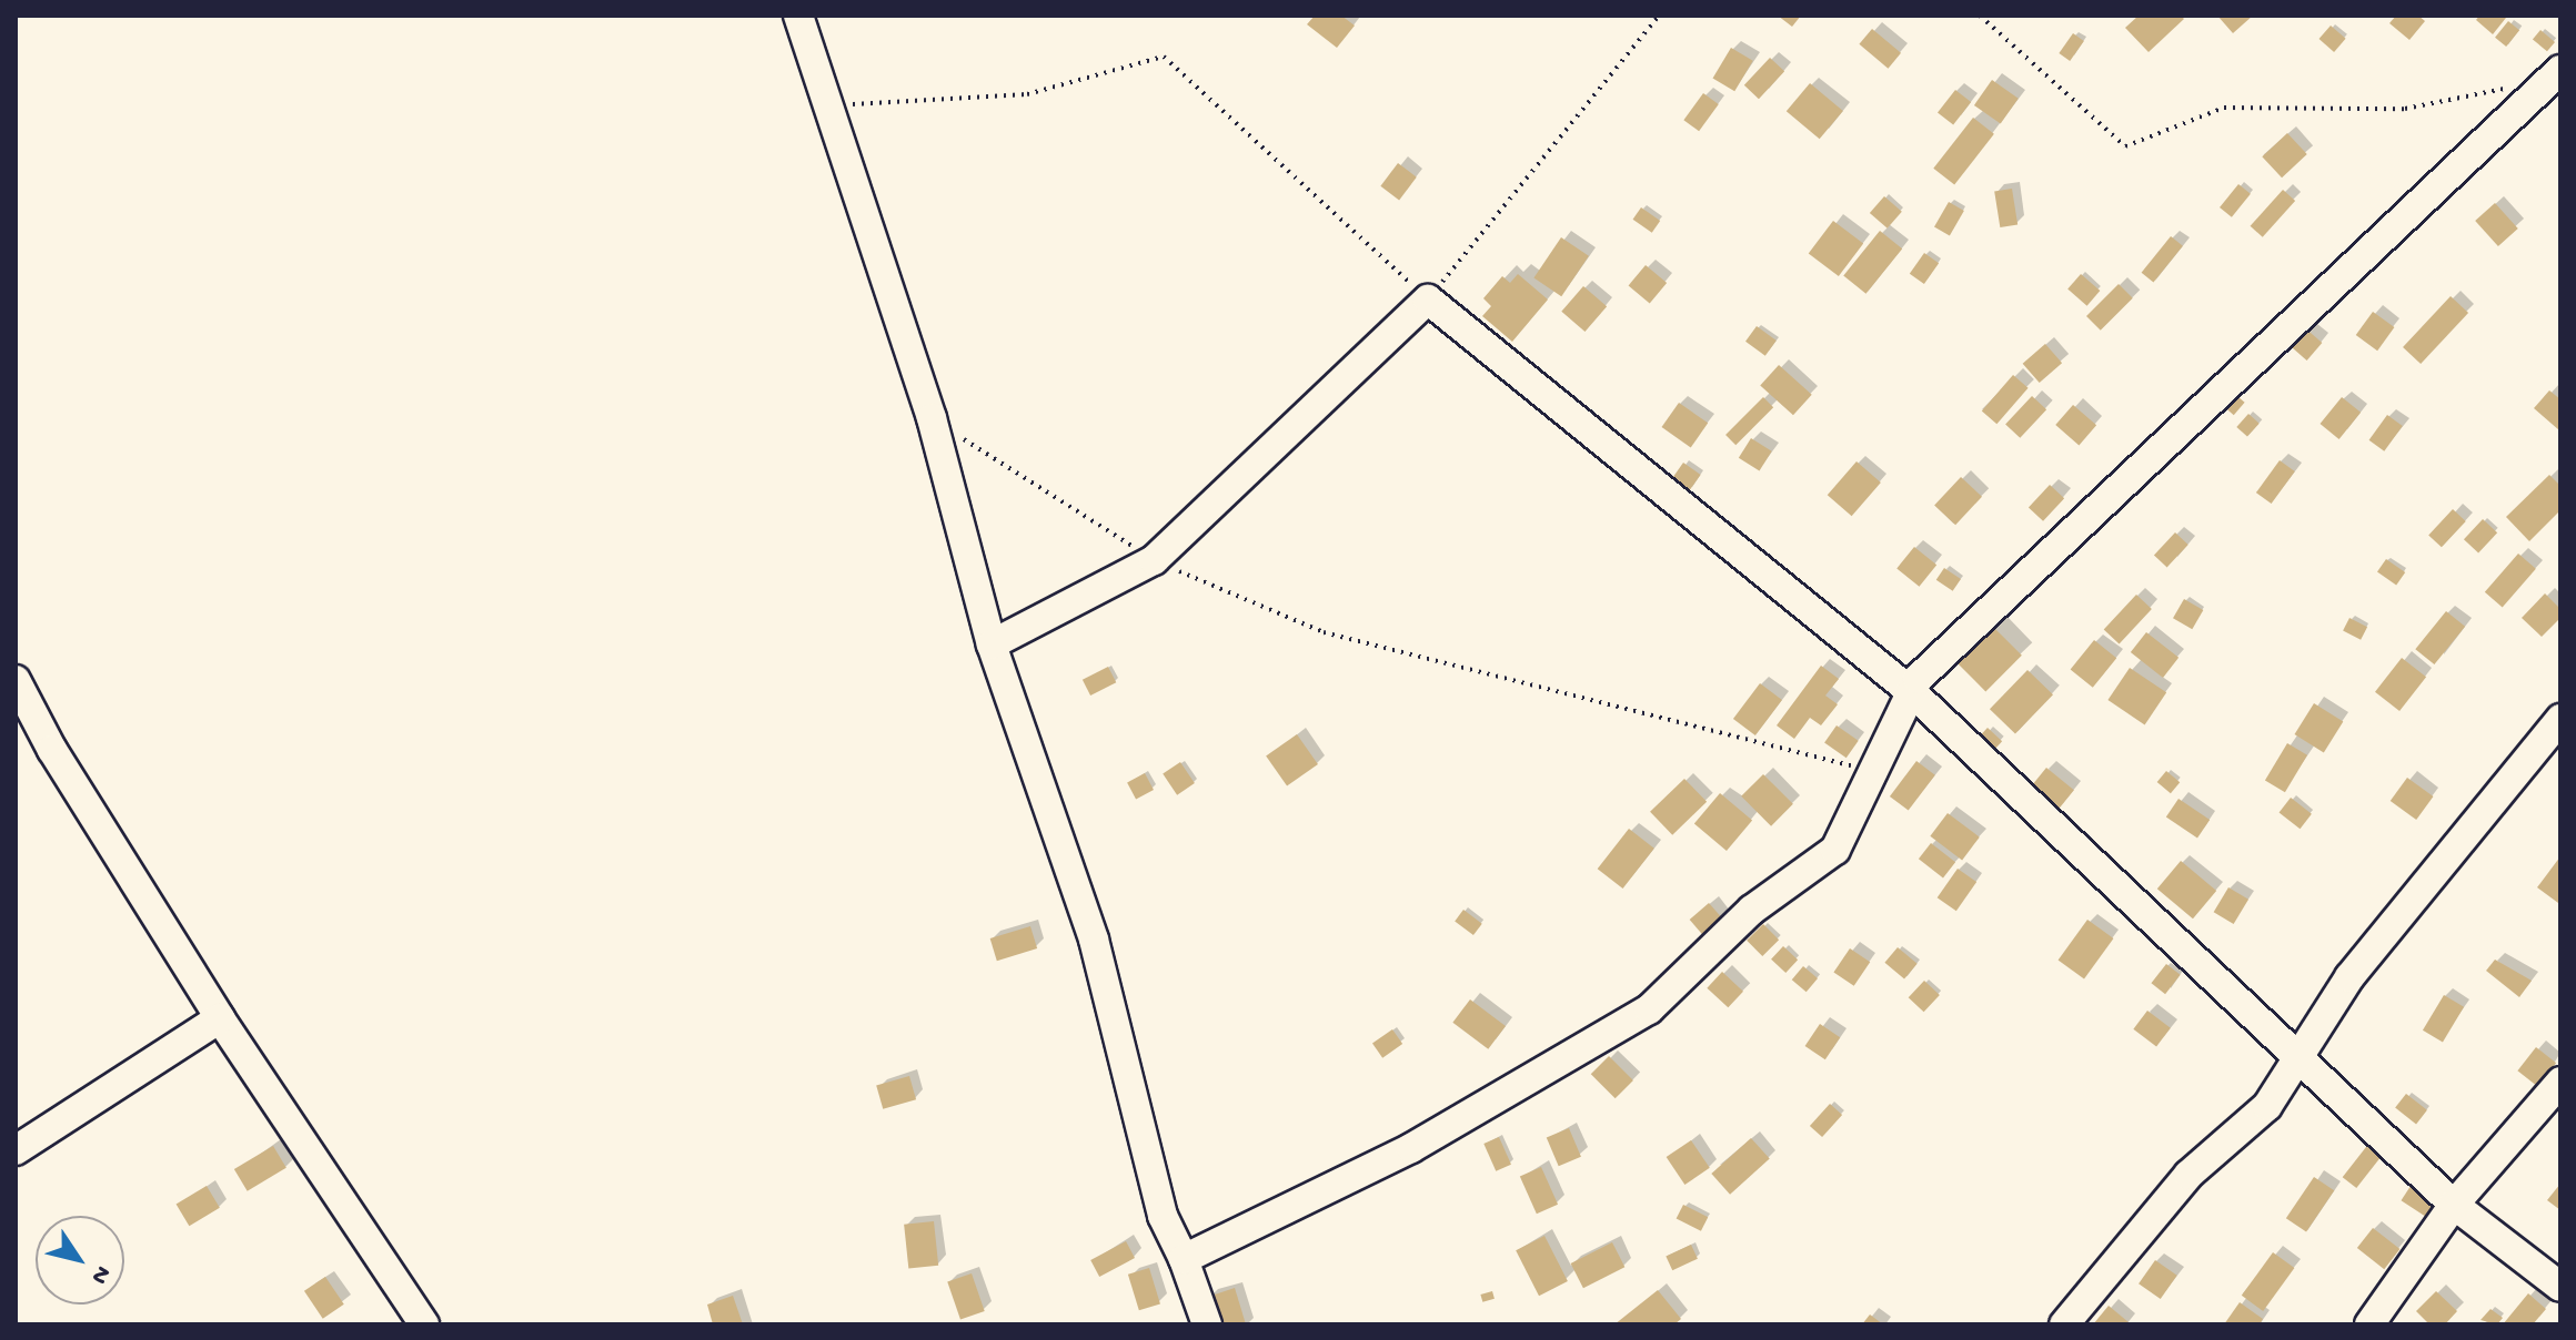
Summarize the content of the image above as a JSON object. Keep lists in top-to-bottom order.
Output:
{
  "north": "bottom right"
}
